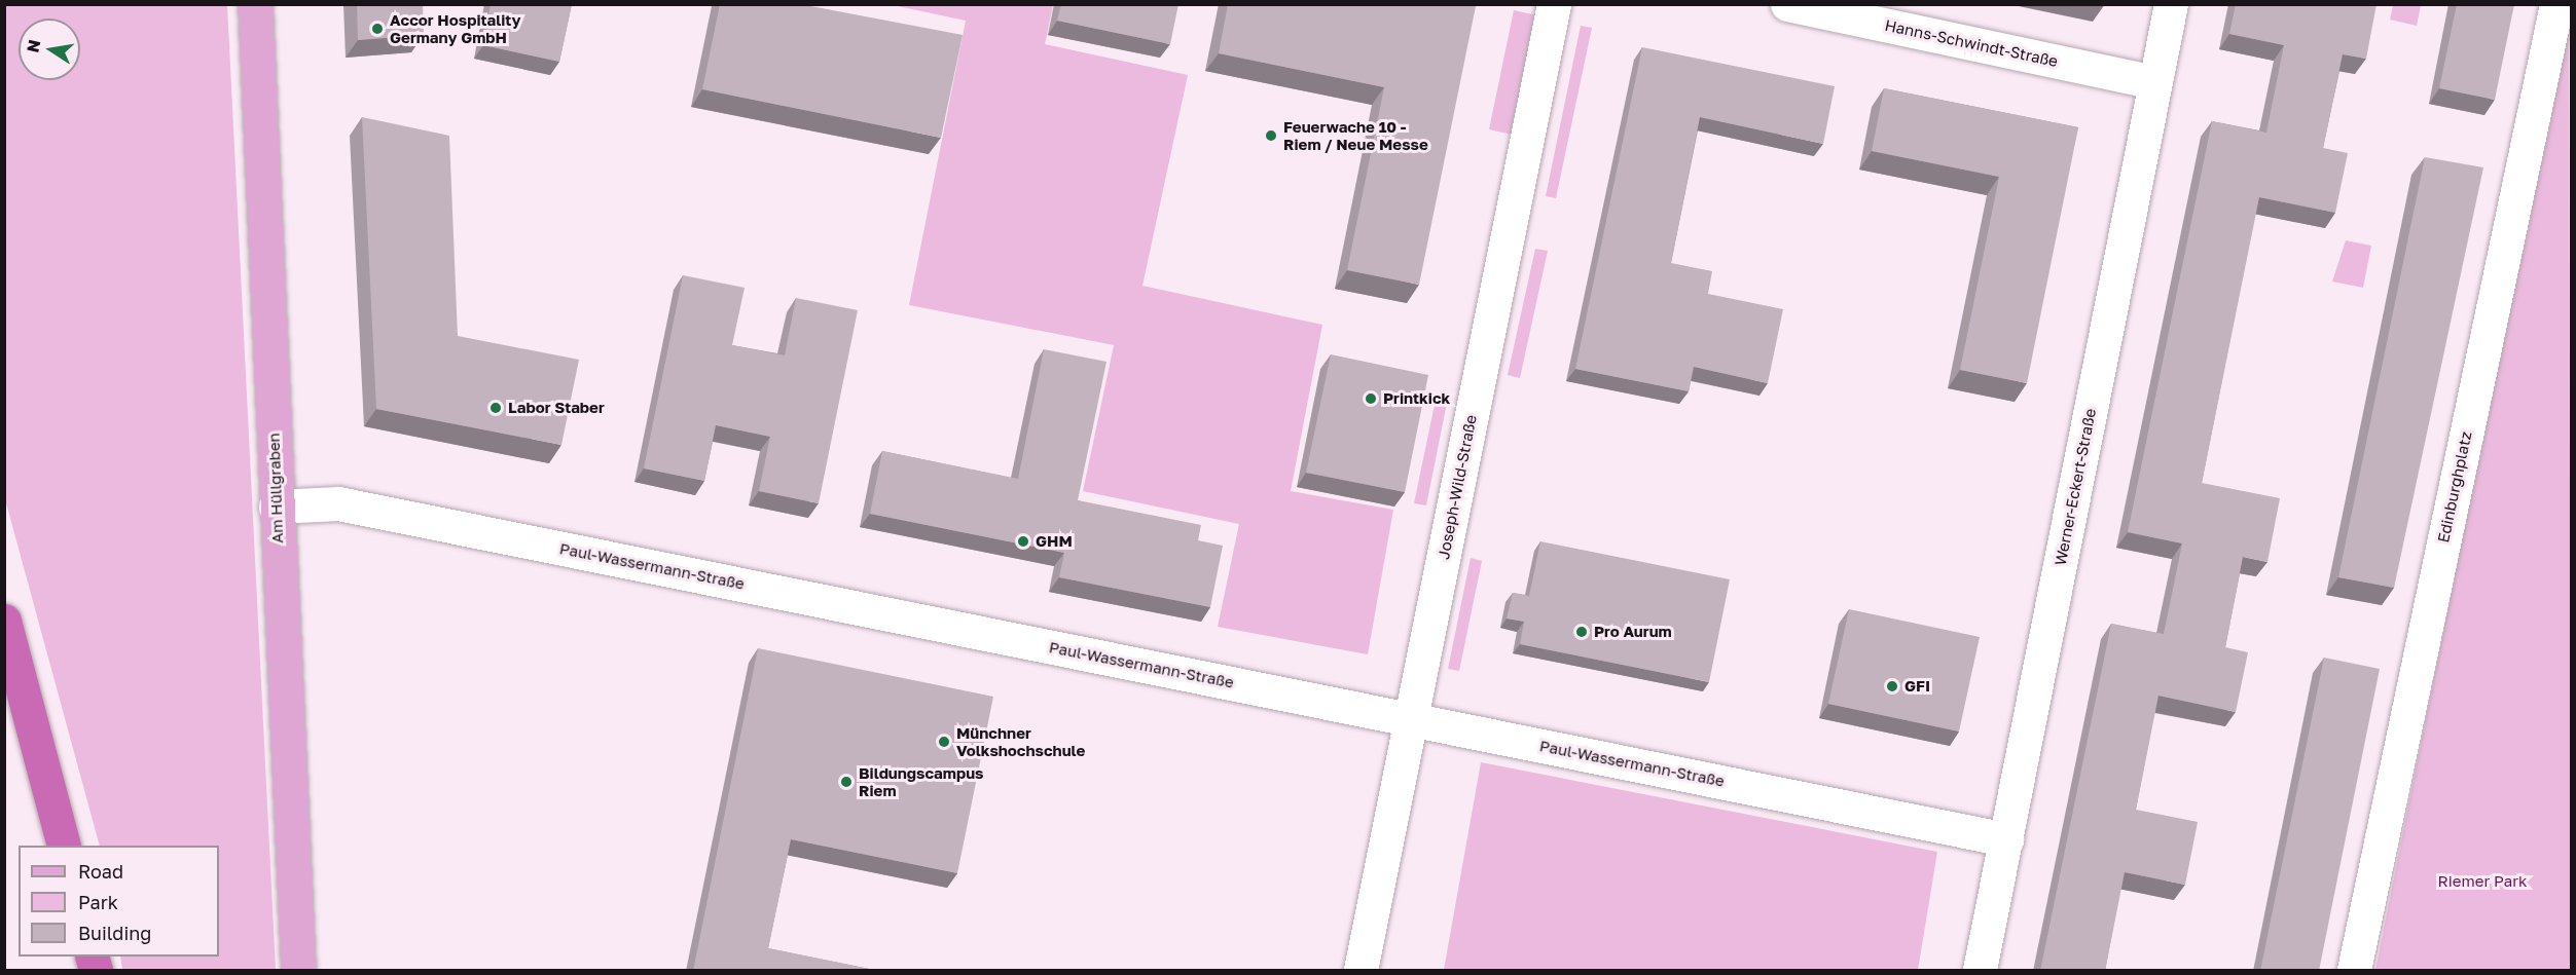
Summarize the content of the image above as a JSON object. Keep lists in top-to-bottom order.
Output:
{
  "streets": {
    "main road": ["Am Hüllgraben"],
    "street": [
      "Hanns-Schwindt-Straße",
      "Joseph-Wild-Straße",
      "Werner-Eckert-Straße",
      "Edinburghplatz",
      "Paul-Wassermann-Straße"
    ]
  },
  "crossings": [
    ["Hanns-Schwindt-Straße", "Werner-Eckert-Straße"],
    ["Joseph-Wild-Straße", "Paul-Wassermann-Straße"],
    ["Werner-Eckert-Straße", "Paul-Wassermann-Straße"],
    ["Am Hüllgraben", "Paul-Wassermann-Straße"]
  ],
  "parks": ["Riemer Park"],
  "places": [
    "Accor Hospitality Germany GmbH",
    "Feuerwache 10 - Riem / Neue Messe",
    "Printkick",
    "Labor Staber",
    "GHM",
    "Pro Aurum",
    "GFI",
    "Münchner Volkshochschule",
    "Bildungscampus Riem"
  ],
  "legend": ["Road", "Park", "Building"],
  "north": "left"
}
